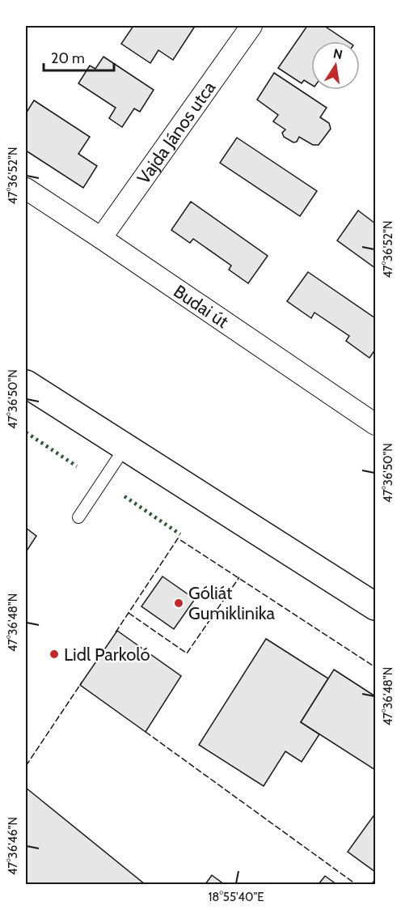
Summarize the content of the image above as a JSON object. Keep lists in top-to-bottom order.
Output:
{
  "streets": {
    "street": ["Vajda János utca", "Budai út"]
  },
  "crossings": [
    ["Vajda János utca", "Budai út"]
  ],
  "places": ["Góliát Gumiklinika", "Lidl Parkoló"],
  "scale_bar": "20 m",
  "north": "top",
  "coordinates": [
    "47°36'52\"N",
    "47°36'50\"N",
    "47°36'48\"N",
    "47°36'46\"N",
    "18°55'40\"E"
  ]
}
